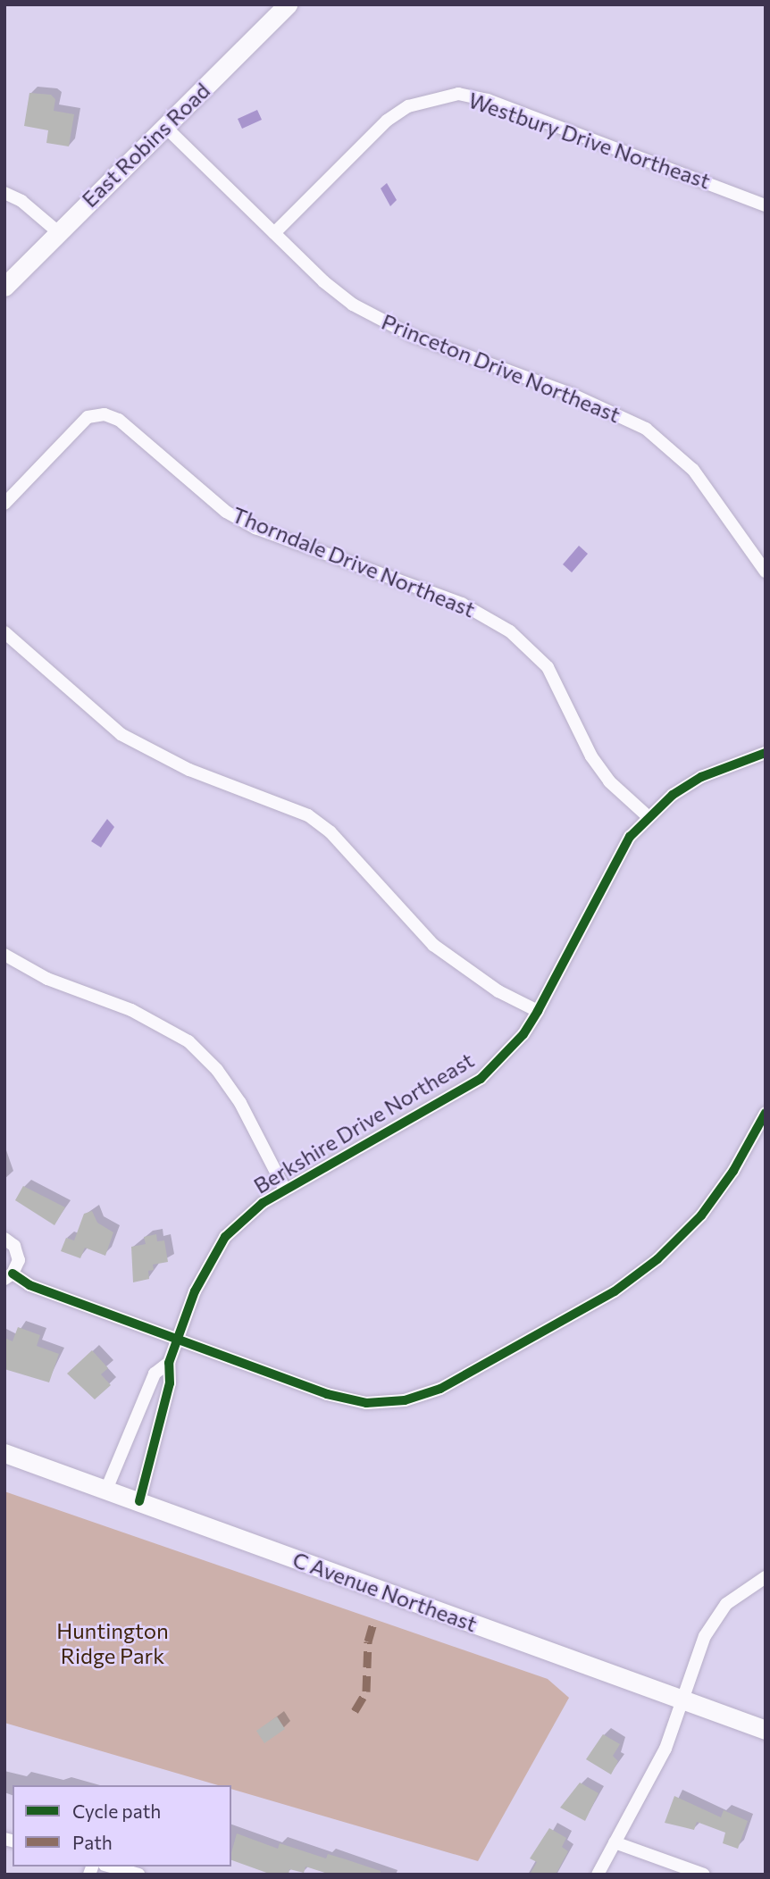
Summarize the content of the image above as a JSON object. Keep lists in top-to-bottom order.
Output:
{
  "streets": {
    "street": [
      "Westbury Drive Northeast",
      "East Robins Road",
      "Princeton Drive Northeast",
      "Thorndale Drive Northeast",
      "Berkshire Drive Northeast",
      "C Avenue Northeast"
    ]
  },
  "crossings": [
    ["Westbury Drive Northeast", "Princeton Drive Northeast"],
    ["East Robins Road", "Princeton Drive Northeast"],
    ["Thorndale Drive Northeast", "Berkshire Drive Northeast"],
    ["Berkshire Drive Northeast", "C Avenue Northeast"]
  ],
  "parks": ["Huntington Ridge Park"],
  "legend": ["Cycle path", "Path"]
}
